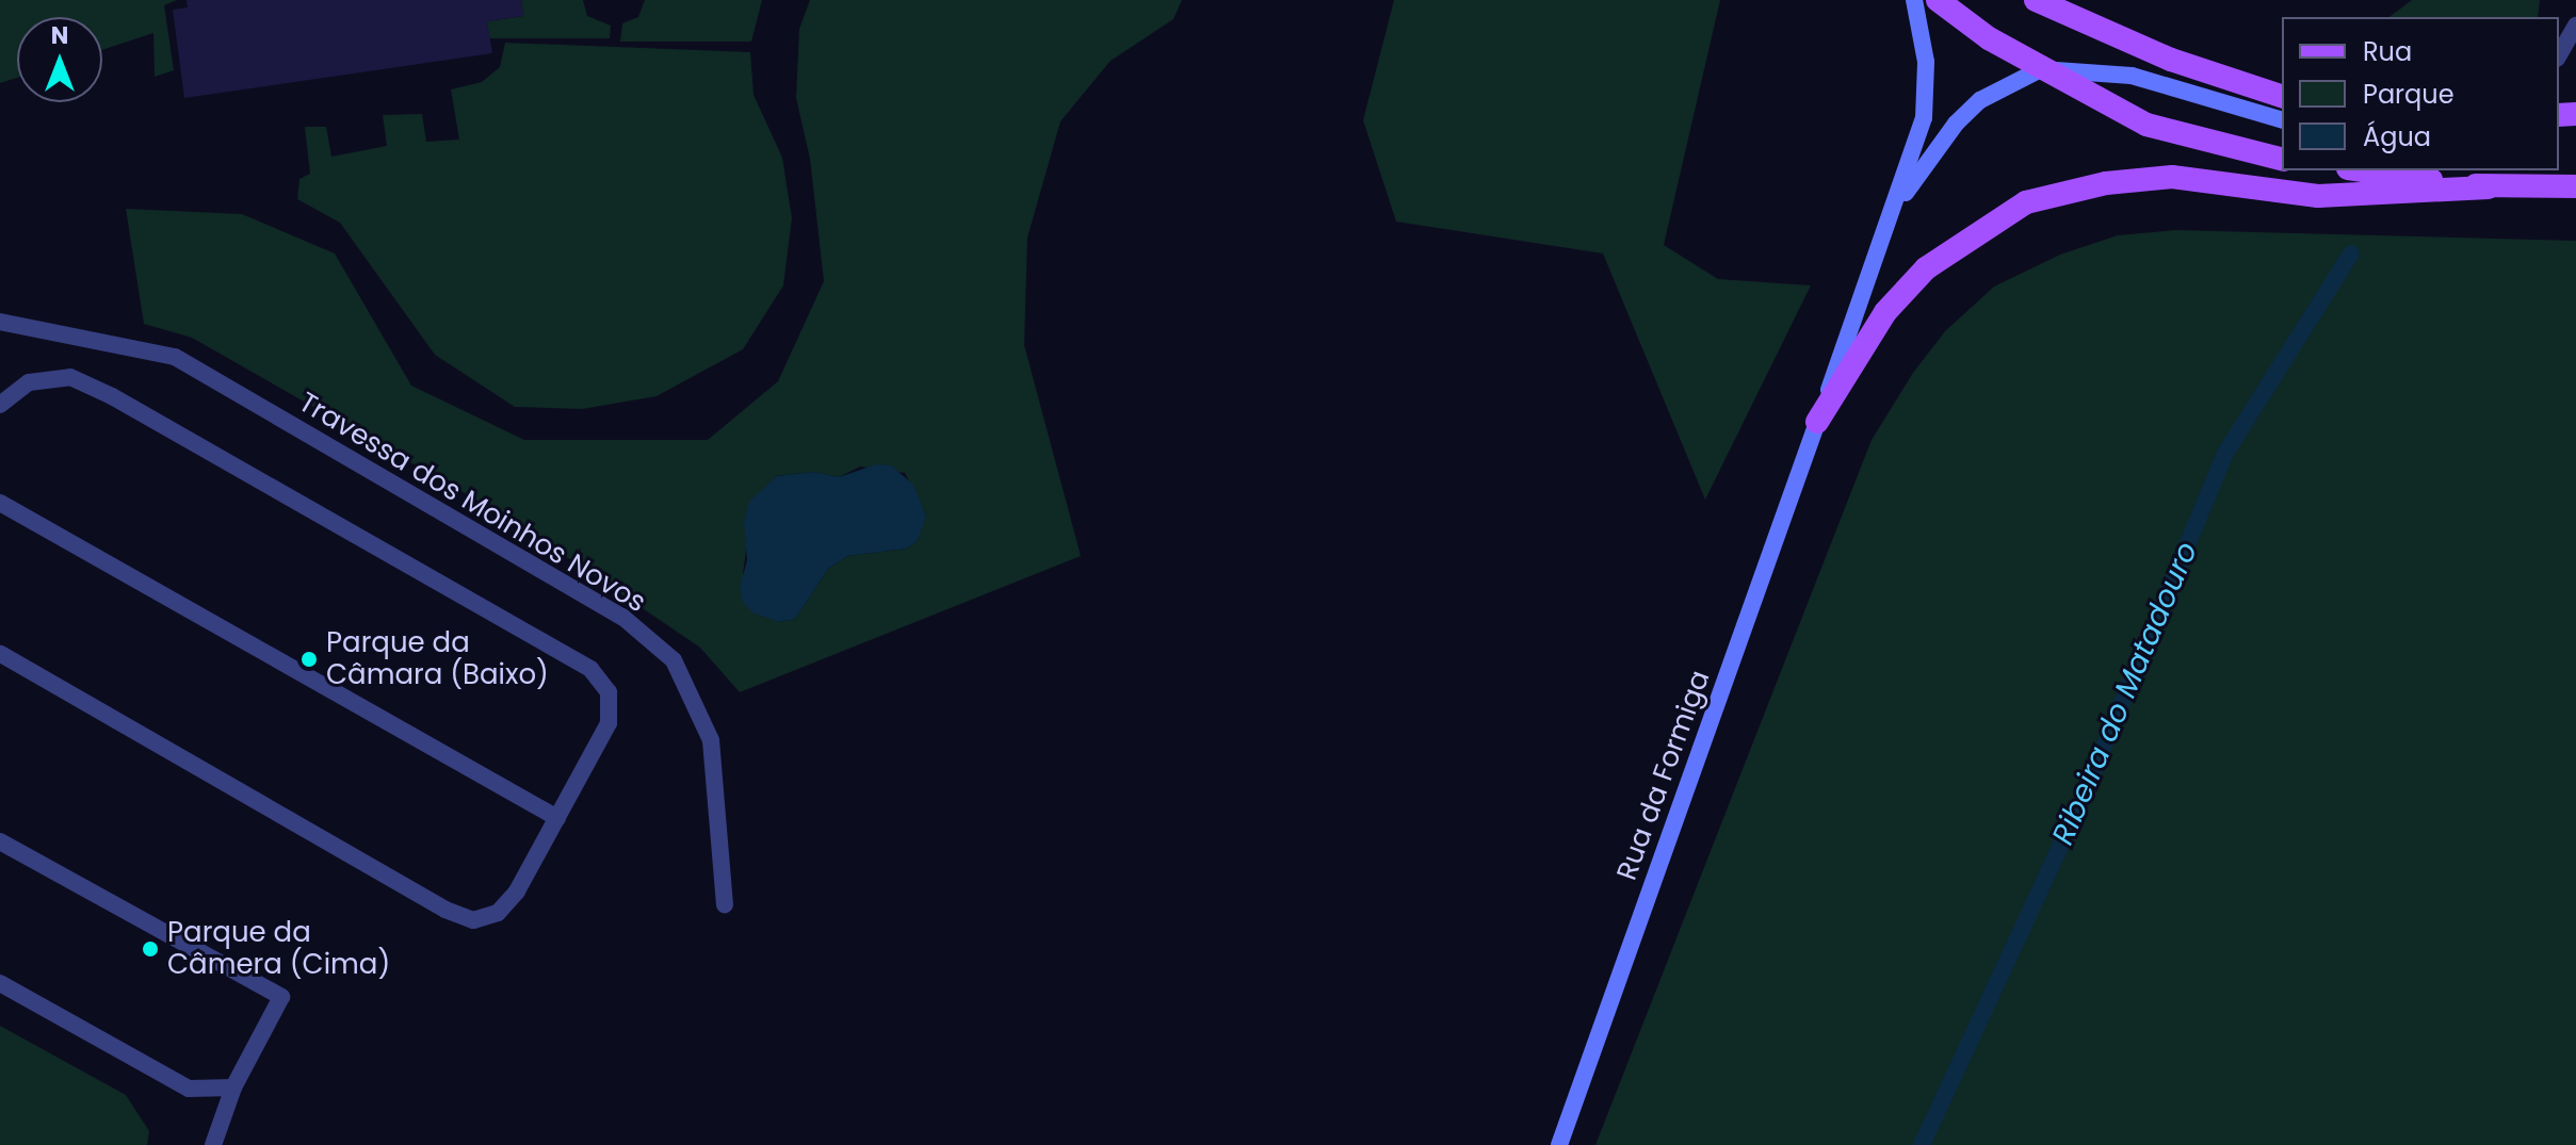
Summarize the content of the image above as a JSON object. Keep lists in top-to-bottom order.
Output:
{
  "streets": {
    "main road": ["Rua da Formiga"],
    "street": ["Travessa dos Moinhos Novos"]
  },
  "water": ["Ribeira do Matadouro"],
  "places": ["Parque da Câmara (Baixo)", "Parque da Câmera (Cima)"],
  "legend": ["Rua", "Parque", "Água"],
  "north": "top"
}
